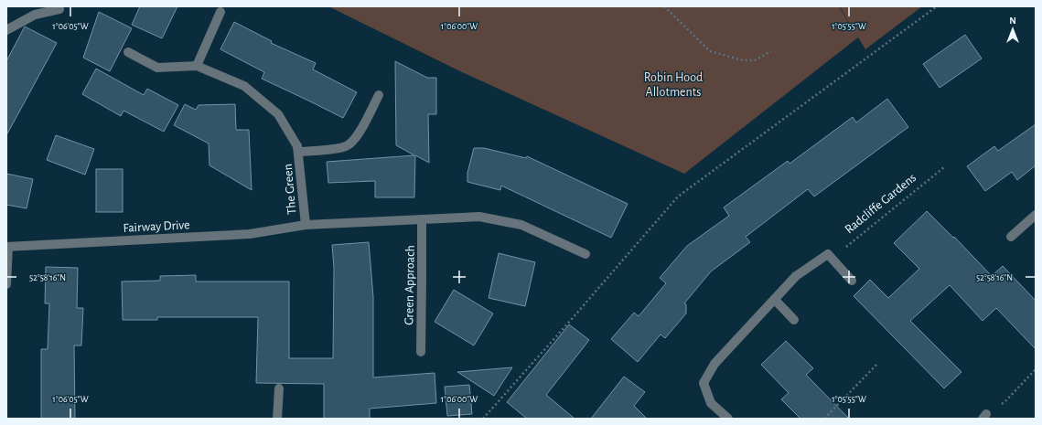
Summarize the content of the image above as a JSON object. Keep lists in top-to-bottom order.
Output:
{
  "streets": {
    "street": ["The Green", "Fairway Drive", "Green Approach"],
    "path": ["Radcliffe Gardens"]
  },
  "crossings": [
    ["The Green", "Fairway Drive"]
  ],
  "parks": ["Robin Hood Allotments"],
  "north": "top",
  "coordinates": [
    "1°06'05\"W",
    "1°06'00\"W",
    "1°05'55\"W",
    "52°58'16\"N"
  ]
}
